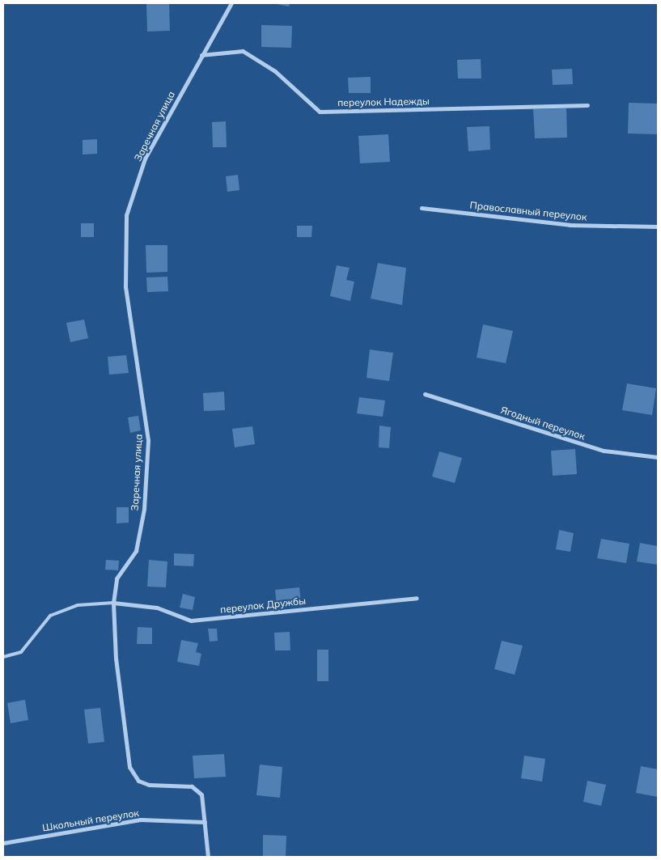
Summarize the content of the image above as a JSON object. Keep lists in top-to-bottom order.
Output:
{
  "streets": {
    "street": [
      "переулок Надежды",
      "Заречная улица",
      "Православный переулок",
      "Ягодный переулок",
      "переулок Дружбы",
      "Школьный переулок"
    ]
  },
  "crossings": [
    ["переулок Надежды", "Заречная улица"],
    ["Заречная улица", "переулок Дружбы"],
    ["Заречная улица", "Школьный переулок"]
  ]
}
